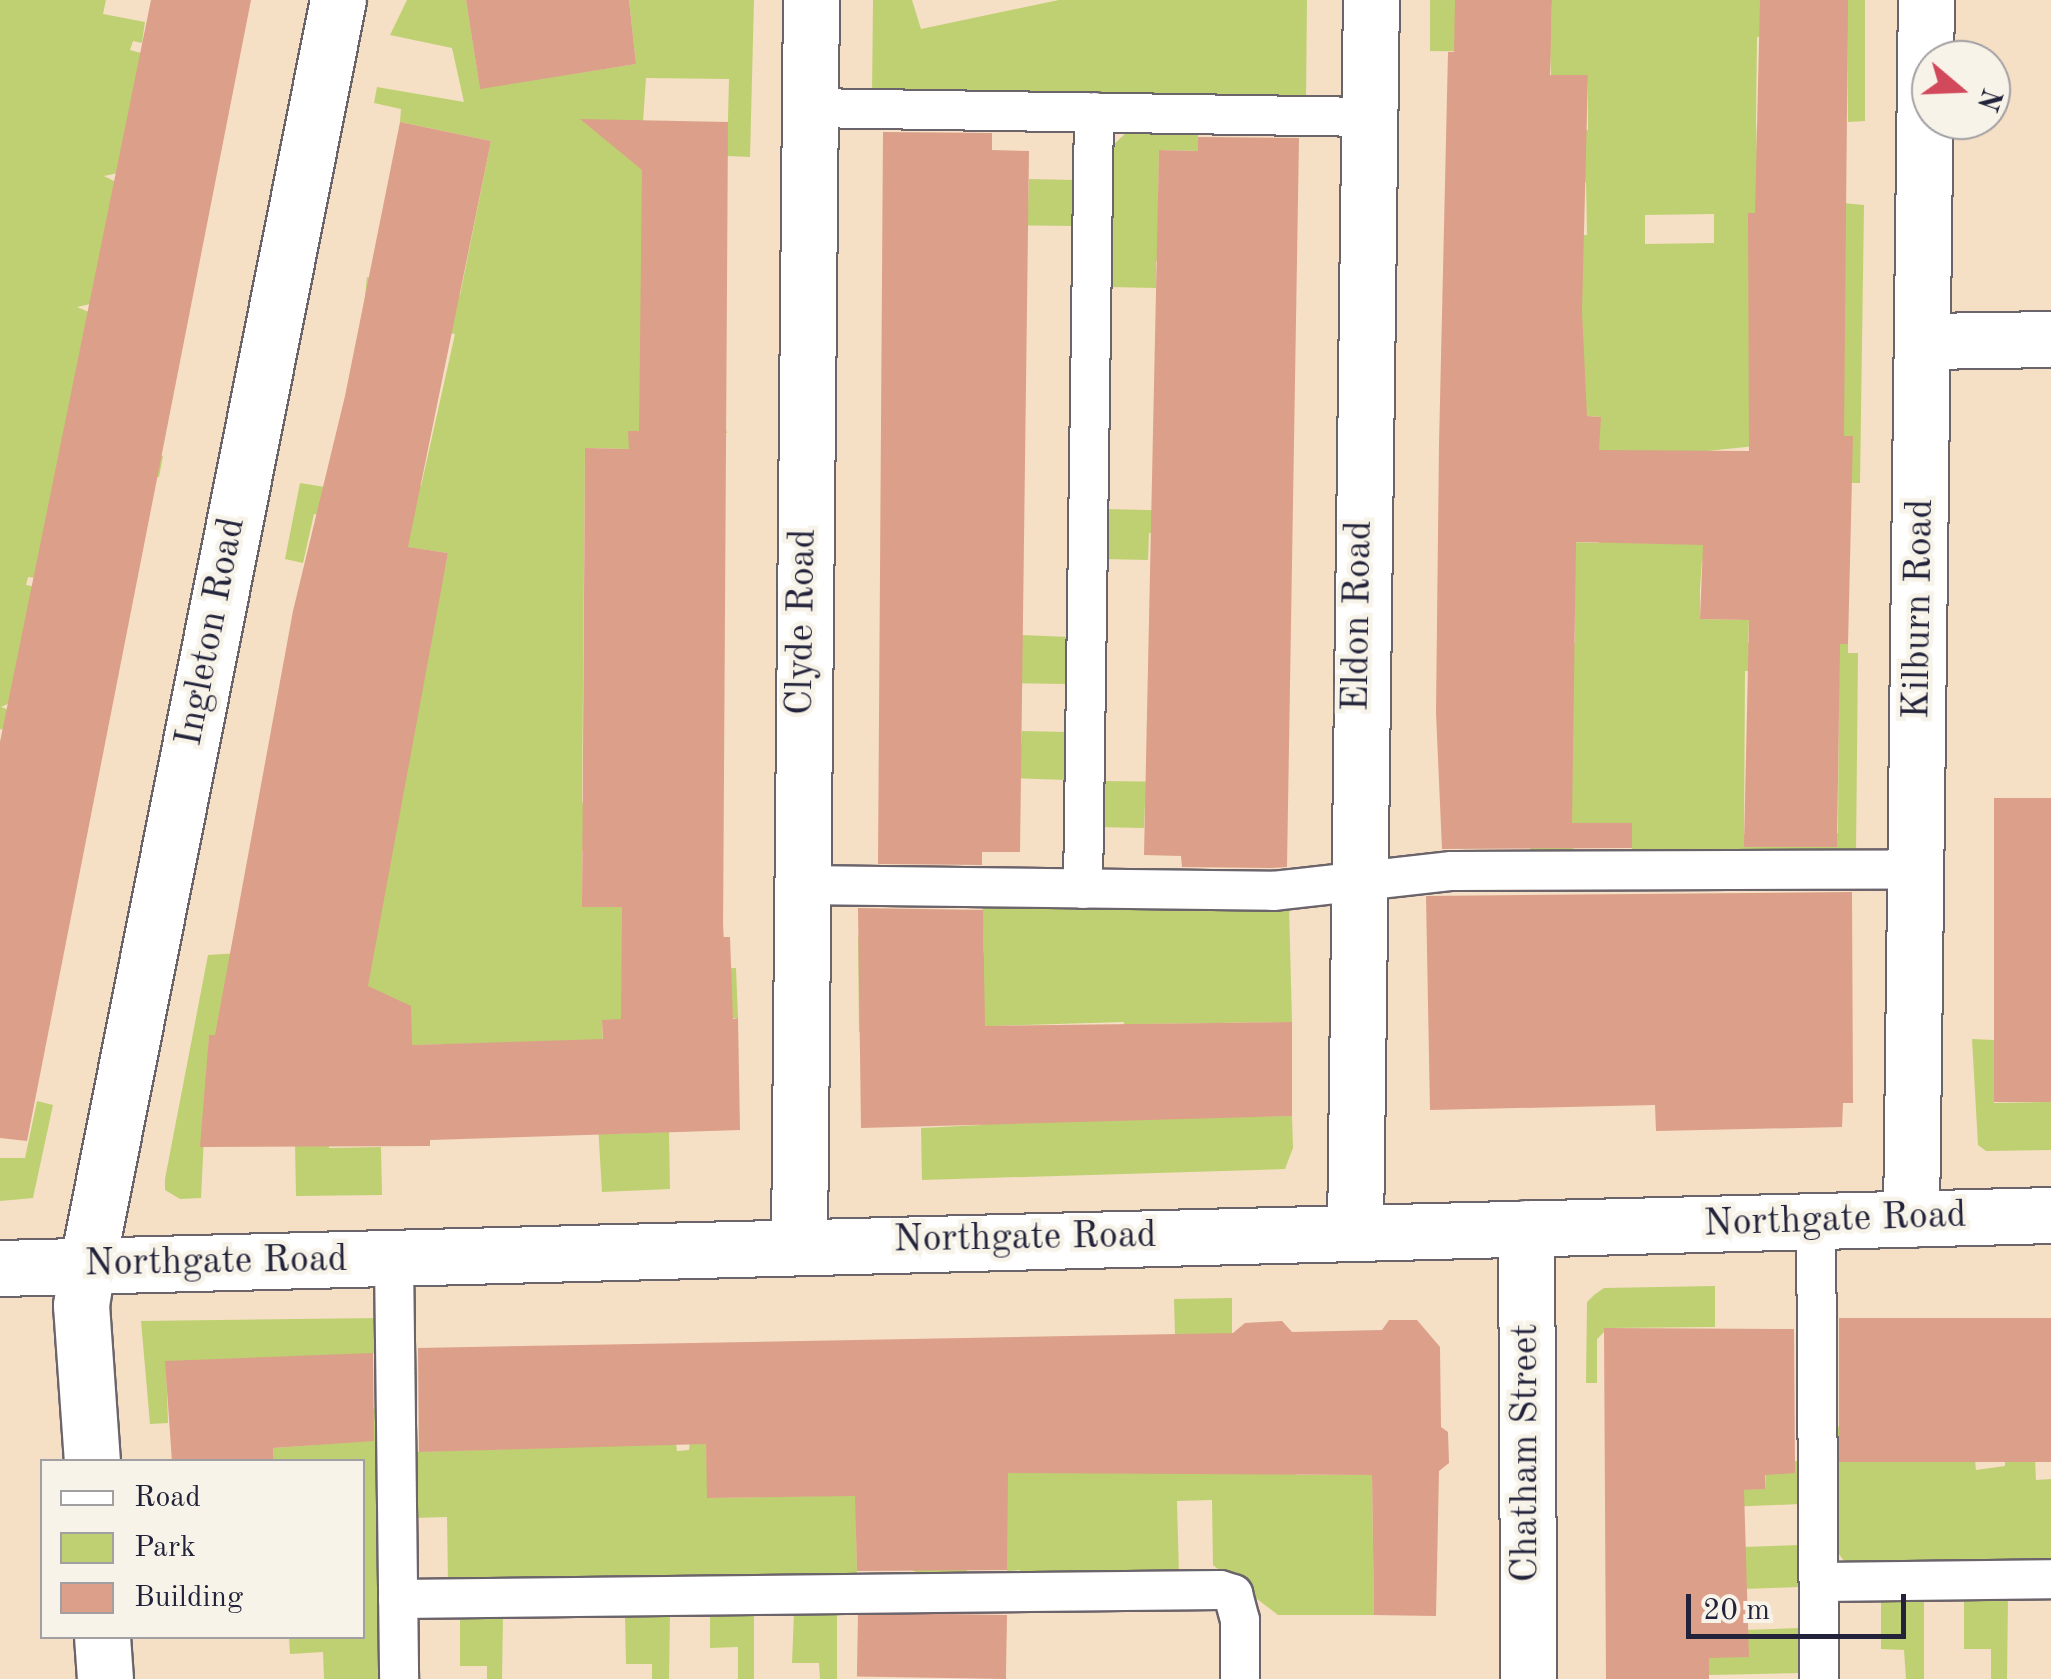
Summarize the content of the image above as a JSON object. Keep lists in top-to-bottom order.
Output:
{
  "streets": {
    "street": [
      "Kilburn Road",
      "Eldon Road",
      "Clyde Road",
      "Ingleton Road",
      "Northgate Road",
      "Chatham Street"
    ]
  },
  "crossings": [
    ["Kilburn Road", "Northgate Road"],
    ["Eldon Road", "Northgate Road"],
    ["Clyde Road", "Northgate Road"],
    ["Ingleton Road", "Northgate Road"],
    ["Northgate Road", "Chatham Street"]
  ],
  "legend": ["Road", "Park", "Building"],
  "scale_bar": "20 m",
  "north": "right"
}
